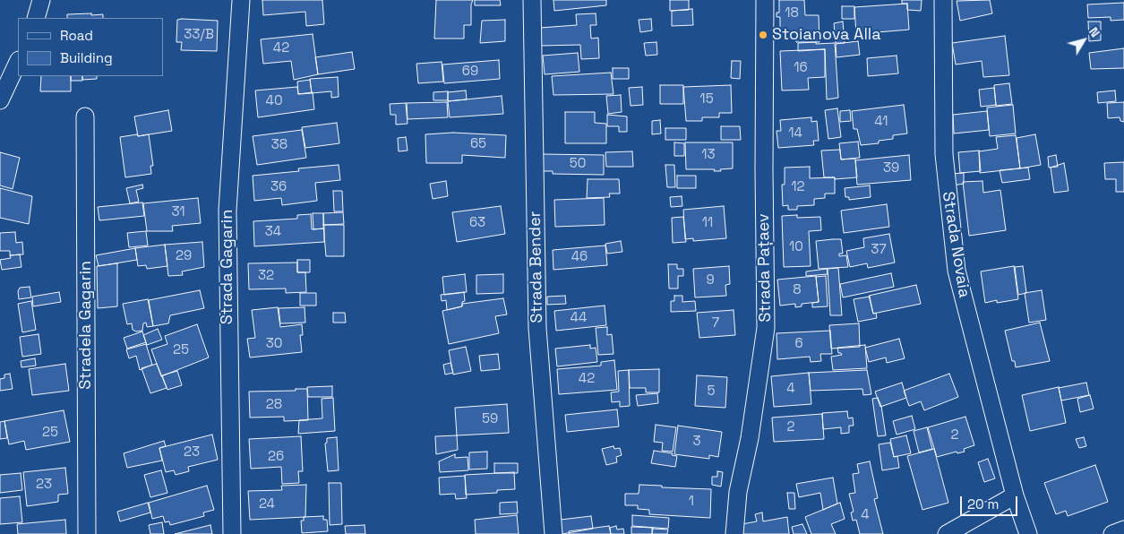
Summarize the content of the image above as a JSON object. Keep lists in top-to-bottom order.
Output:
{
  "streets": {
    "street": [
      "Strada Novaia",
      "Strada Gagarin",
      "Strada Bender",
      "Strada Pațaev",
      "Stradela Gagarin"
    ]
  },
  "places": ["Stoianova Alla"],
  "house_numbers": [
    "18",
    "33/B",
    "42",
    "16",
    "69",
    "15",
    "40",
    "41",
    "14",
    "65",
    "38",
    "13",
    "50",
    "39",
    "36",
    "12",
    "31",
    "63",
    "11",
    "34",
    "10",
    "37",
    "29",
    "46",
    "32",
    "9",
    "8",
    "44",
    "7",
    "30",
    "6",
    "25",
    "42",
    "4",
    "5",
    "28",
    "59",
    "2",
    "25",
    "2",
    "3",
    "23",
    "26",
    "23",
    "1",
    "24",
    "4"
  ],
  "legend": ["Road", "Building"],
  "scale_bar": "20 m",
  "north": "top right"
}
